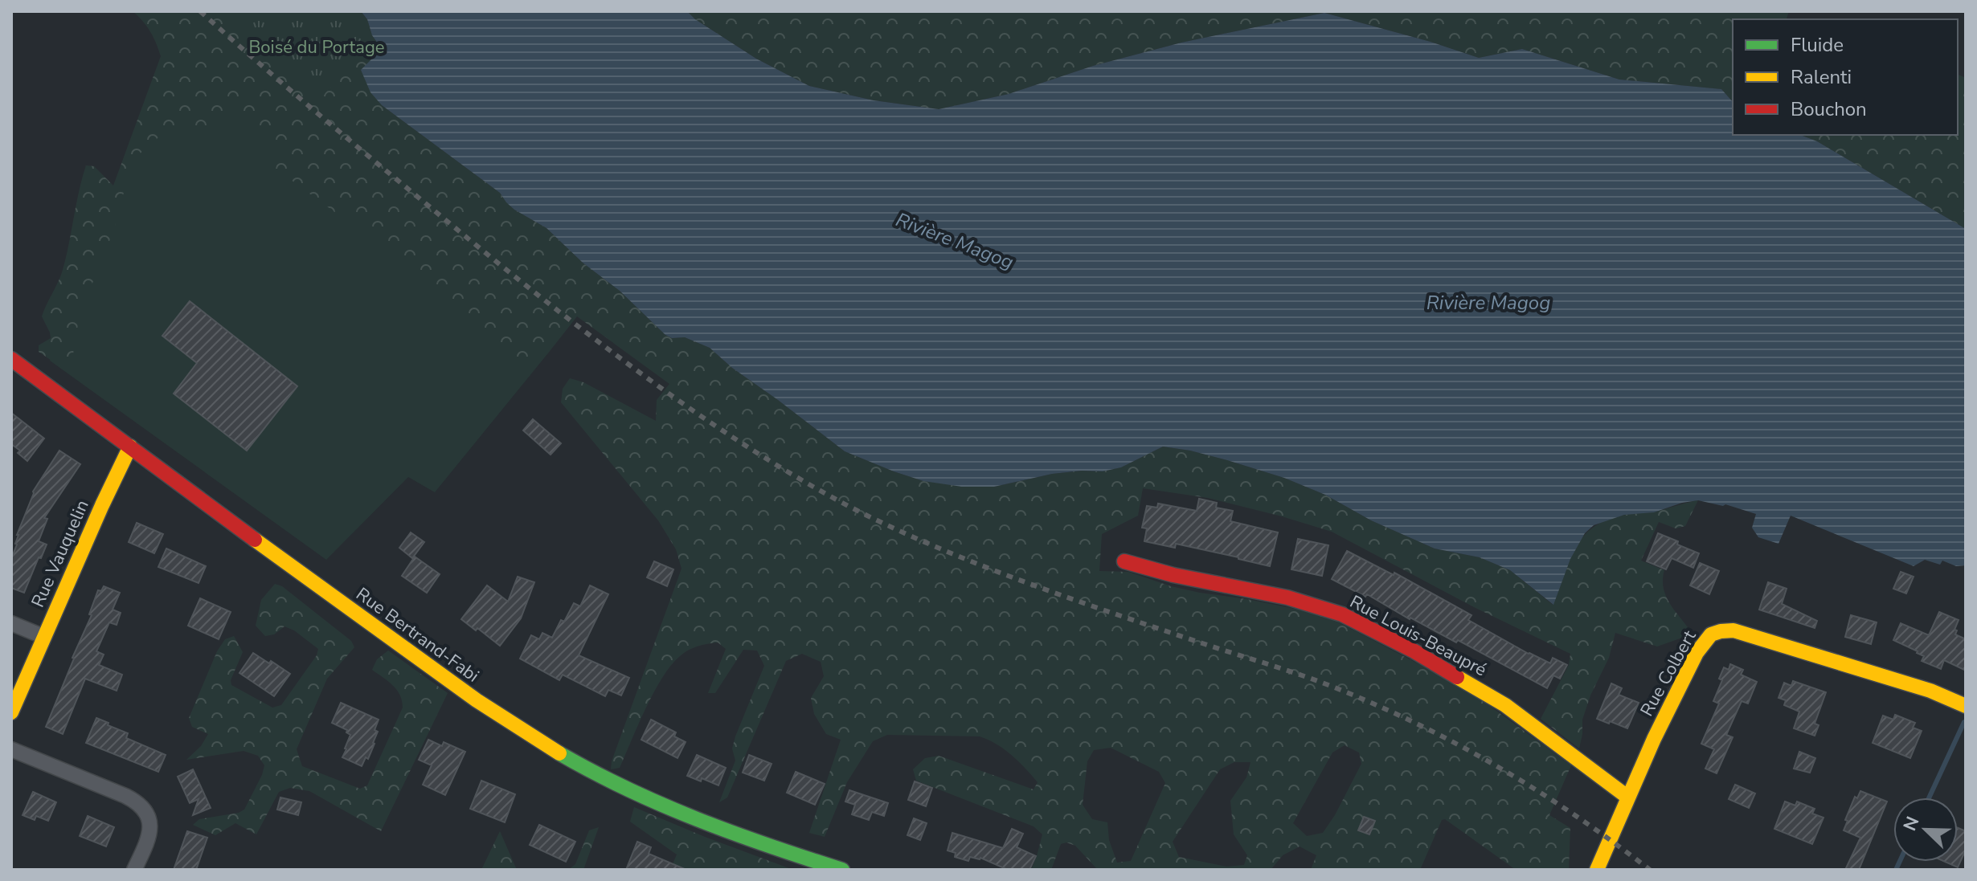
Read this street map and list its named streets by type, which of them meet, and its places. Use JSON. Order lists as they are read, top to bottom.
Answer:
{
  "streets": {
    "street": [
      "Rue Vauquelin",
      "Rue Bertrand-Fabi",
      "Rue Louis-Beaupré",
      "Rue Colbert"
    ]
  },
  "crossings": [
    ["Rue Vauquelin", "Rue Bertrand-Fabi"],
    ["Rue Louis-Beaupré", "Rue Colbert"]
  ],
  "water": ["Rivière Magog"],
  "parks": ["Boisé du Portage"],
  "legend": ["Fluide", "Ralenti", "Bouchon"],
  "north": "top left"
}
